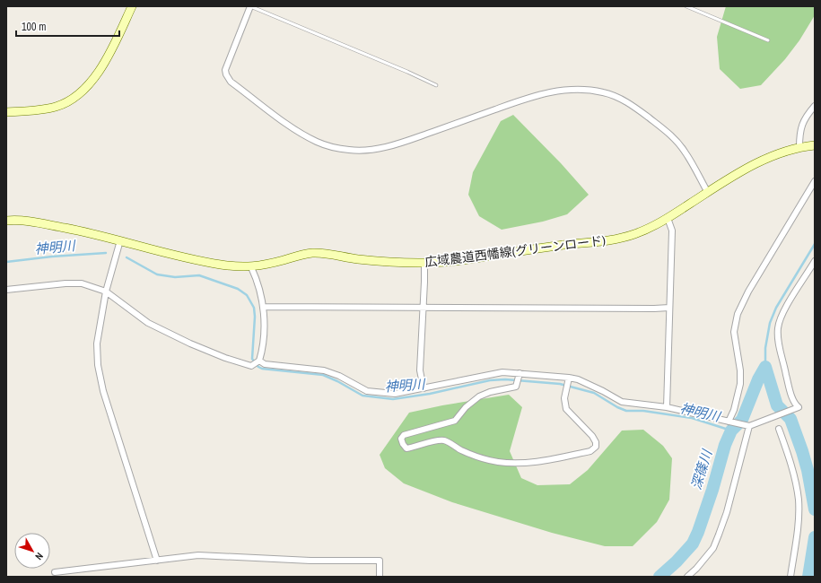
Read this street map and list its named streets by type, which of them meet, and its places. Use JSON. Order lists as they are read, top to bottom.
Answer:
{
  "streets": {
    "street": ["広域農道西幡線(グリーンロード)"]
  },
  "water": ["神明川", "深篠川"],
  "scale_bar": "100 m",
  "north": "bottom right"
}
